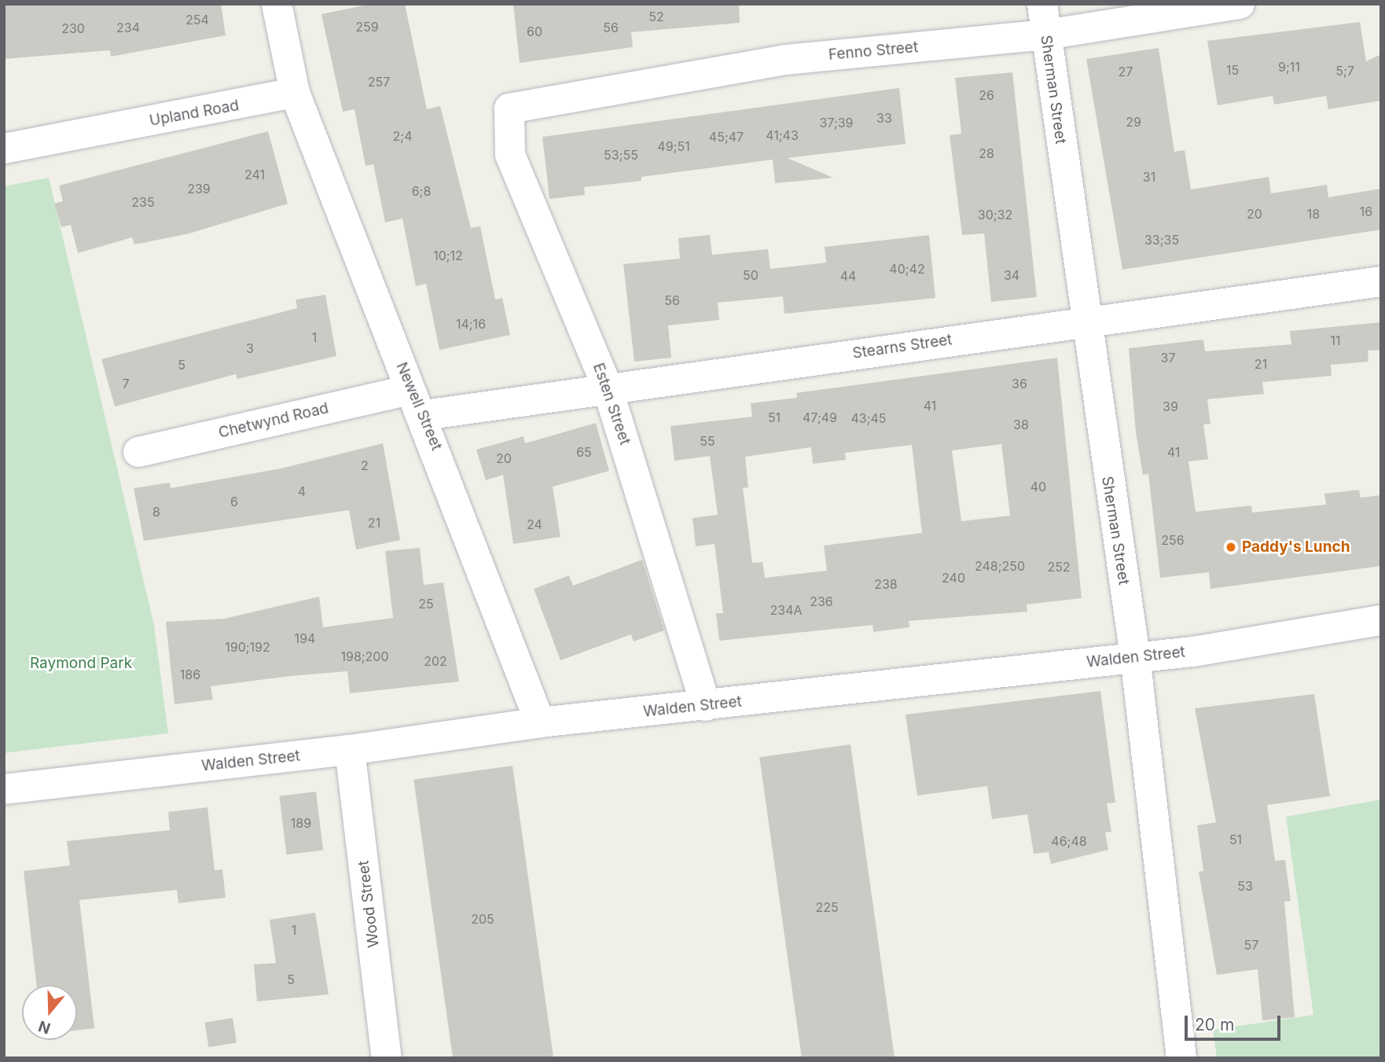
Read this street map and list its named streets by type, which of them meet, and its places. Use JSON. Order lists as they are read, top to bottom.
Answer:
{
  "streets": {
    "street": [
      "Fenno Street",
      "Sherman Street",
      "Upland Road",
      "Stearns Street",
      "Esten Street",
      "Newell Street",
      "Chetwynd Road",
      "Walden Street",
      "Wood Street"
    ]
  },
  "crossings": [
    ["Fenno Street", "Sherman Street"],
    ["Fenno Street", "Esten Street"],
    ["Sherman Street", "Stearns Street"],
    ["Sherman Street", "Walden Street"],
    ["Upland Road", "Newell Street"],
    ["Stearns Street", "Esten Street"],
    ["Stearns Street", "Newell Street"],
    ["Stearns Street", "Chetwynd Road"],
    ["Esten Street", "Walden Street"],
    ["Newell Street", "Chetwynd Road"],
    ["Newell Street", "Walden Street"],
    ["Walden Street", "Wood Street"]
  ],
  "parks": ["Raymond Park"],
  "places": ["Paddy's Lunch"],
  "house_numbers": [
    "52",
    "254",
    "259",
    "234",
    "56",
    "230",
    "60",
    "9;11",
    "15",
    "5;7",
    "27",
    "257",
    "26",
    "33",
    "29",
    "37;39",
    "41;43",
    "2;4",
    "45;47",
    "49;51",
    "28",
    "53;55",
    "241",
    "31",
    "239",
    "6;8",
    "235",
    "16",
    "20",
    "18",
    "30;32",
    "33;35",
    "10;12",
    "40;42",
    "50",
    "34",
    "44",
    "56",
    "14;16",
    "1",
    "11",
    "3",
    "37",
    "21",
    "5",
    "7",
    "36",
    "41",
    "39",
    "51",
    "47;49",
    "43;45",
    "38",
    "55",
    "65",
    "41",
    "20",
    "2",
    "40",
    "4",
    "6",
    "8",
    "21",
    "24",
    "256",
    "248;250",
    "252",
    "240",
    "238",
    "236",
    "25",
    "234A",
    "194",
    "190;192",
    "198;200",
    "202",
    "186",
    "189",
    "51",
    "46;48",
    "53",
    "225",
    "205",
    "1",
    "57",
    "5"
  ],
  "scale_bar": "20 m",
  "north": "bottom"
}
